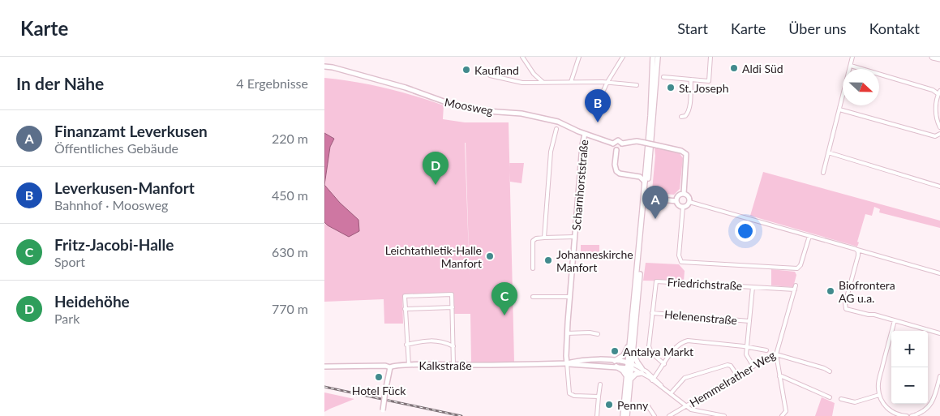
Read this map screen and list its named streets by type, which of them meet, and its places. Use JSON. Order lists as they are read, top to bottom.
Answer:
{
  "streets": {
    "street": [
      "Moosweg",
      "Scharnhorststraße",
      "Friedrichstraße",
      "Helenenstraße",
      "Kalkstraße",
      "Hemmelrather Weg"
    ]
  },
  "crossings": [
    ["Moosweg", "Scharnhorststraße"],
    ["Scharnhorststraße", "Kalkstraße"],
    ["Friedrichstraße", "Helenenstraße"],
    ["Friedrichstraße", "Hemmelrather Weg"]
  ],
  "places": [
    "Aldi Süd",
    "Kaufland",
    "St. Joseph",
    "Leichtathletik-Halle Manfort",
    "Johanneskirche Manfort",
    "Biofrontera AG u.a.",
    "Antalya Markt",
    "Hotel Fück",
    "Penny"
  ],
  "north": "right",
  "page": {
    "header": "Karte",
    "nav": [
      "Start",
      "Karte",
      "Über uns",
      "Kontakt"
    ],
    "heading": ["In der Nähe", "4 Ergebnisse"],
    "pins": [
      "B",
      "D",
      "A",
      "C"
    ],
    "list": [
      {
        "mark": "A",
        "name": "Finanzamt Leverkusen",
        "note": "Öffentliches Gebäude",
        "value": "220 m"
      },
      {
        "mark": "B",
        "name": "Leverkusen-Manfort",
        "note": "Bahnhof · Moosweg",
        "value": "450 m"
      },
      {
        "mark": "C",
        "name": "Fritz-Jacobi-Halle",
        "note": "Sport",
        "value": "630 m"
      },
      {
        "mark": "D",
        "name": "Heidehöhe",
        "note": "Park",
        "value": "770 m"
      }
    ],
    "map_buttons": ["+", "−"]
  }
}
